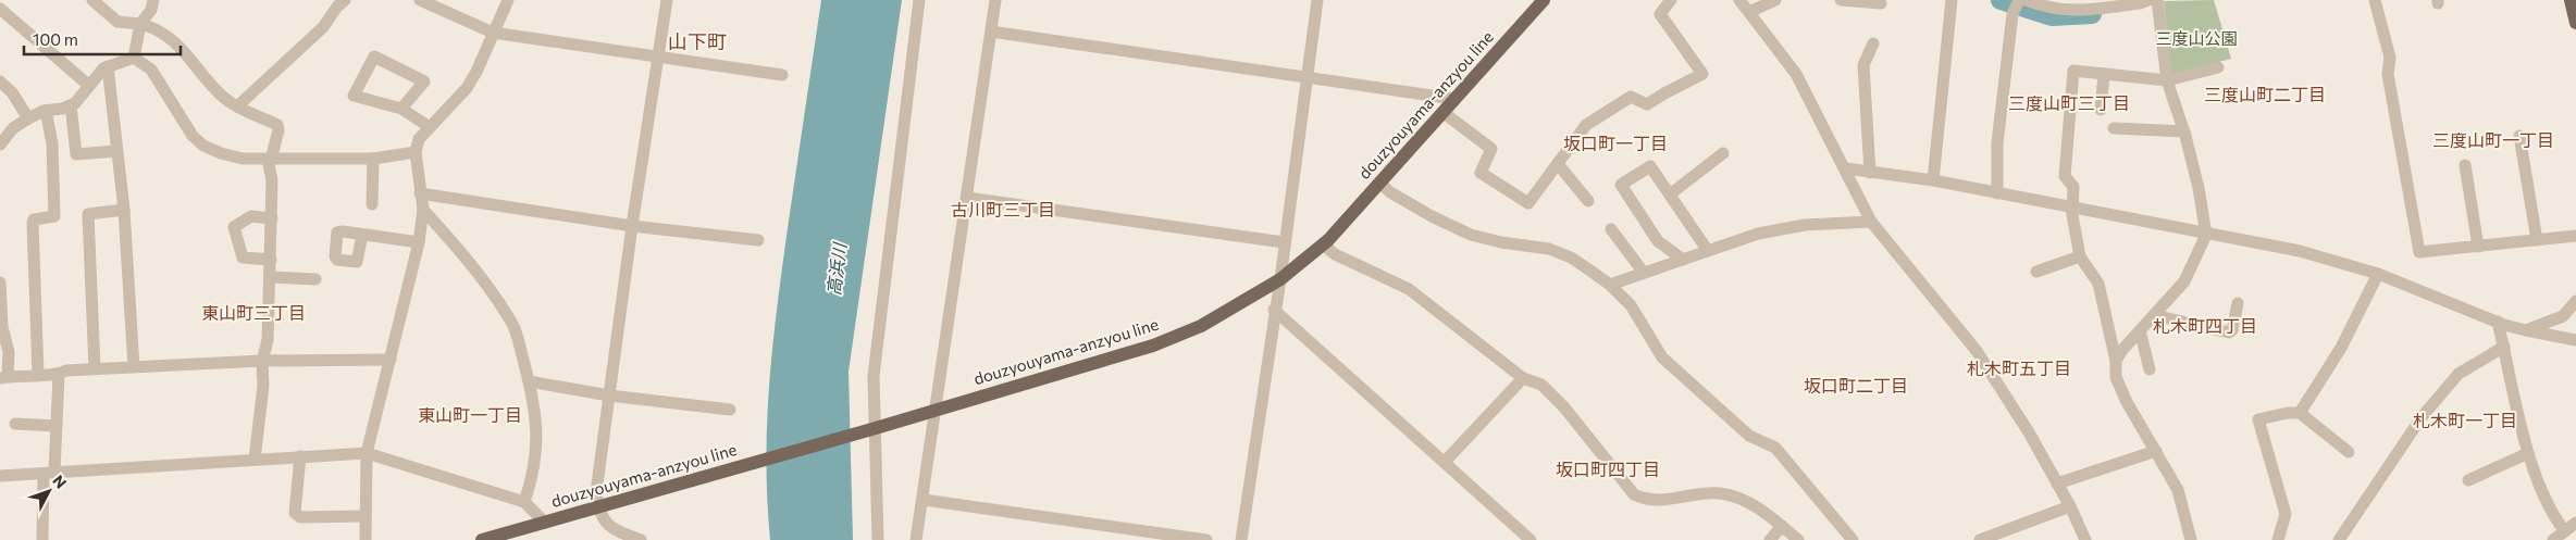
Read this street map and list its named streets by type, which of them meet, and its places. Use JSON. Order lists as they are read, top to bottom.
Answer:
{
  "streets": {
    "main road": ["douzyouyama-anzyou line"]
  },
  "districts": [
    "山下町",
    "三度山町二丁目",
    "三度山町三丁目",
    "三度山町一丁目",
    "坂口町一丁目",
    "古川町三丁目",
    "東山町三丁目",
    "札木町四丁目",
    "札木町五丁目",
    "坂口町二丁目",
    "東山町一丁目",
    "札木町一丁目",
    "坂口町四丁目"
  ],
  "water": ["高浜川"],
  "parks": ["三度山公園"],
  "scale_bar": "100 m",
  "north": "top right"
}
